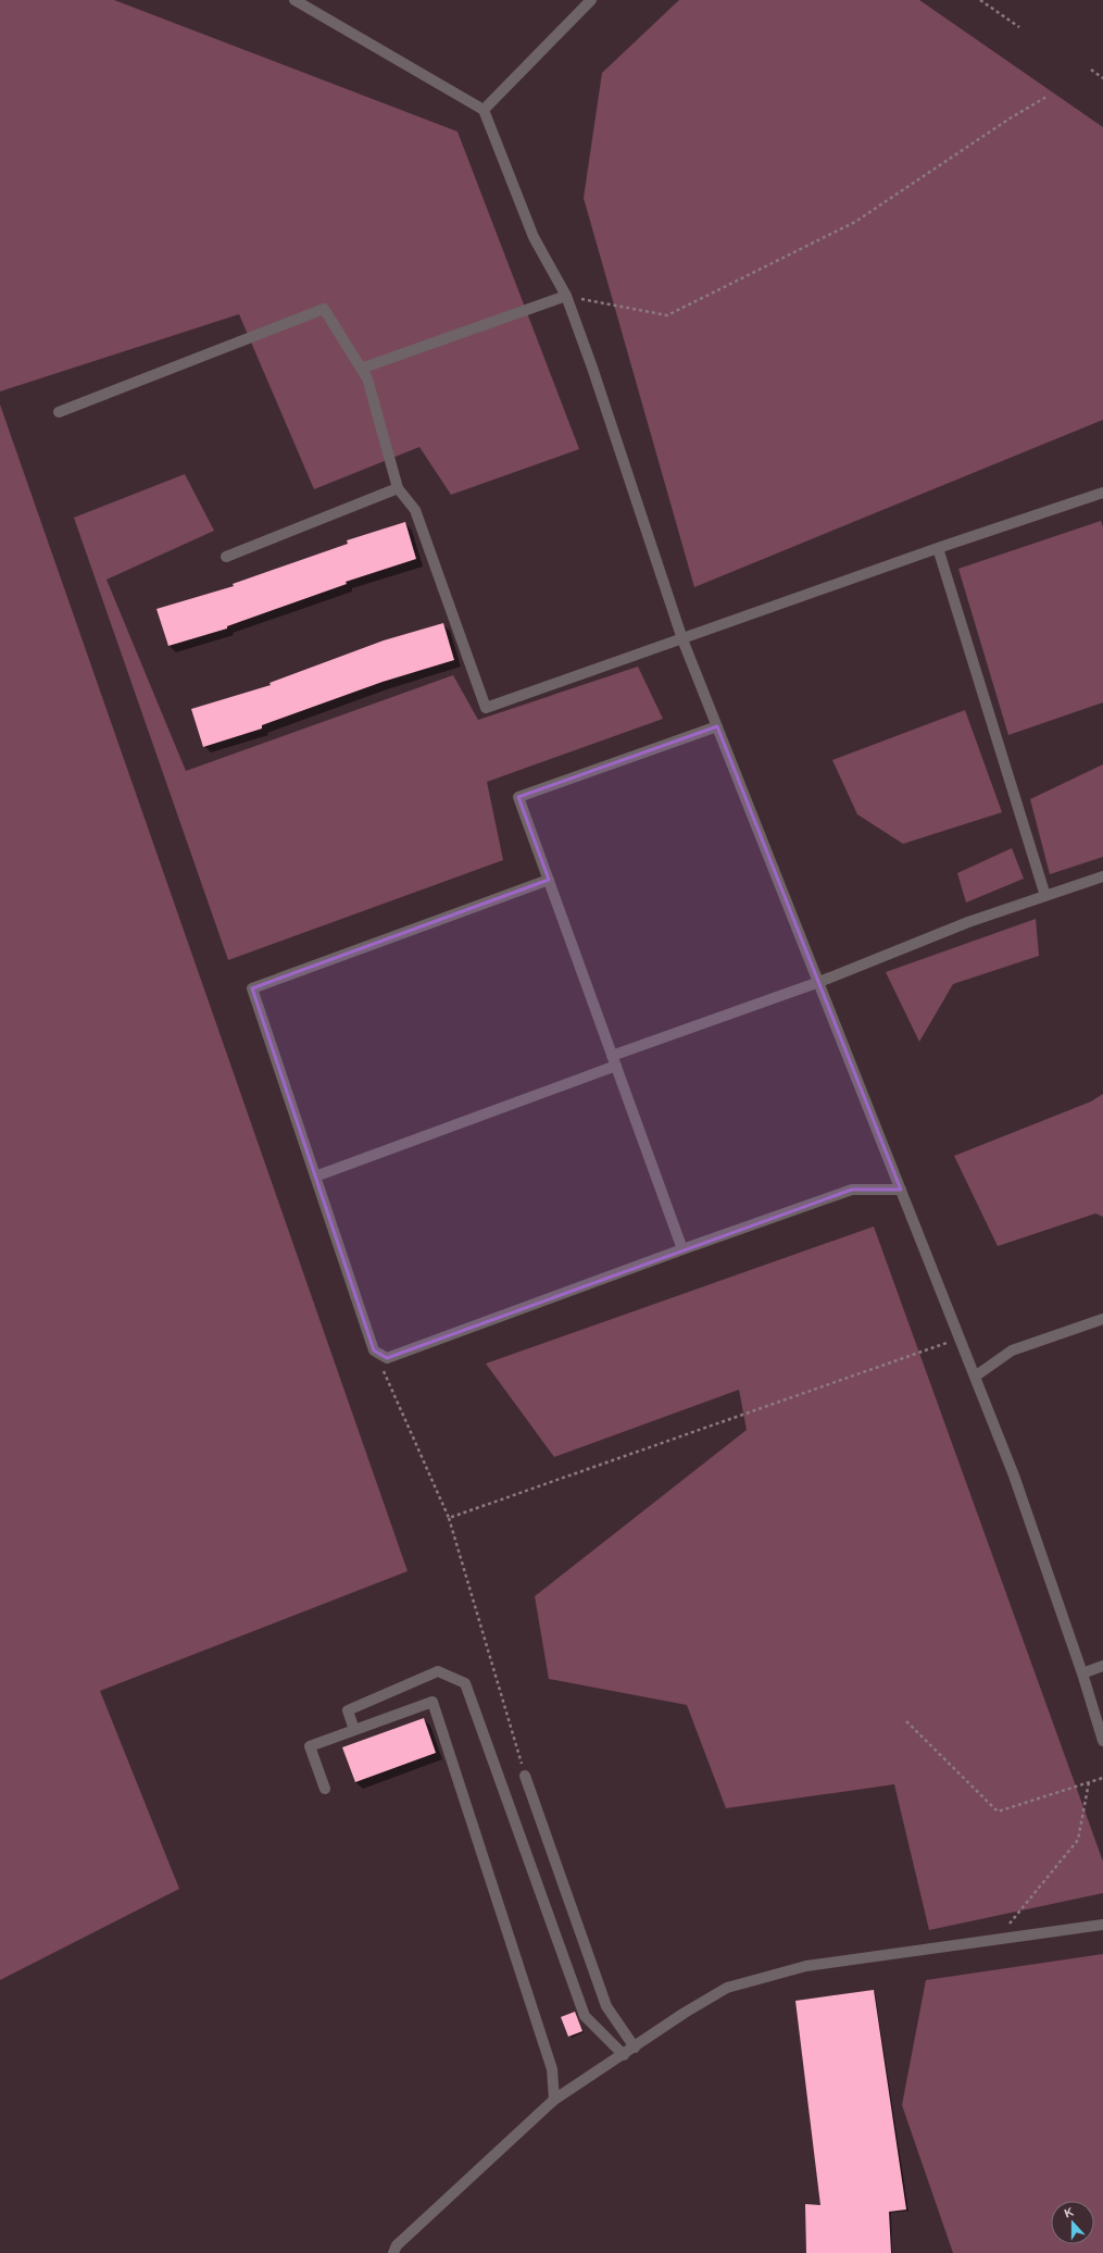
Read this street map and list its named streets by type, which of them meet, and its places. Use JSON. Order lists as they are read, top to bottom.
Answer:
{
  "north": "top"
}
